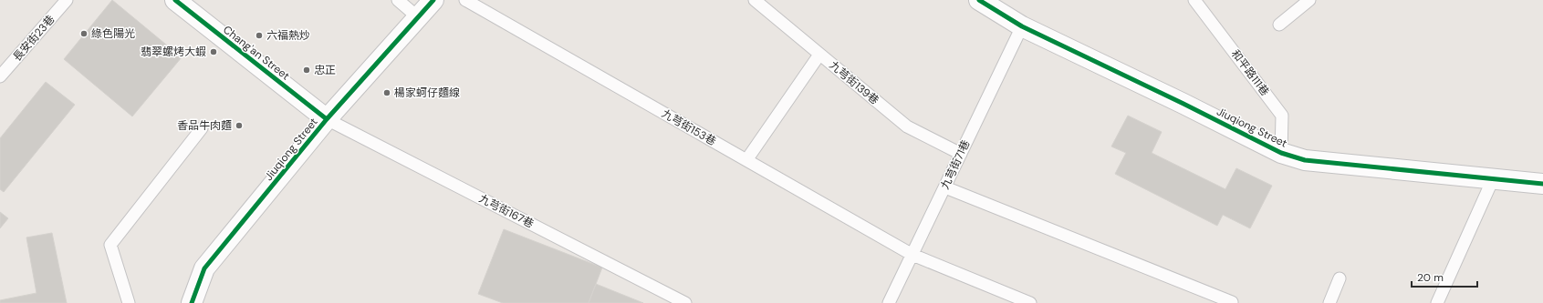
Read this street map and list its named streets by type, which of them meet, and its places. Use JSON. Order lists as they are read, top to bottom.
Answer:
{
  "streets": {
    "street": ["Chang'an Street", "Jiuqiong Street"],
    "lane": [
      "長安街23巷",
      "和平路111巷",
      "九芎街139巷",
      "九芎街153巷",
      "九芎街71巷",
      "九芎街167巷"
    ]
  },
  "crossings": [
    ["Chang'an Street", "Jiuqiong Street"],
    ["Chang'an Street", "九芎街167巷"],
    ["和平路111巷", "Jiuqiong Street"],
    ["九芎街139巷", "九芎街71巷"],
    ["九芎街153巷", "九芎街71巷"],
    ["Jiuqiong Street", "九芎街71巷"],
    ["Jiuqiong Street", "九芎街167巷"]
  ],
  "places": [
    "綠色陽光",
    "六福熱炒",
    "翡翠螺烤大蝦",
    "忠正",
    "楊家蚵仔麵線",
    "香品牛肉麵"
  ],
  "scale_bar": "20 m"
}
